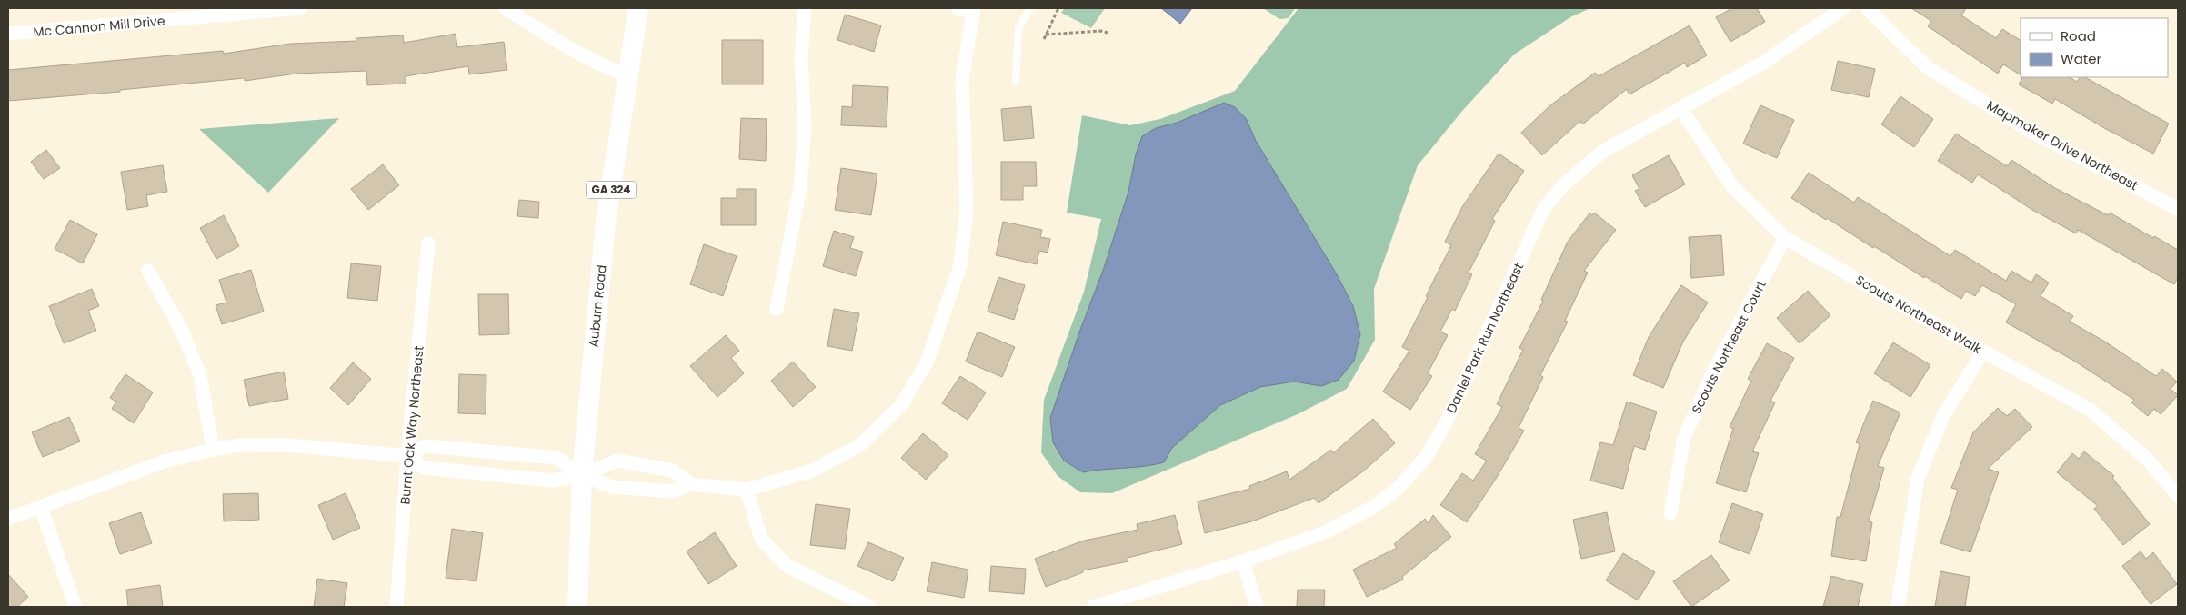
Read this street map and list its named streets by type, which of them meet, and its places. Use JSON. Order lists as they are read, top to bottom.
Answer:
{
  "streets": {
    "main road": ["GA 324", "Auburn Road"],
    "street": [
      "Mc Cannon Mill Drive",
      "Mapmaker Drive Northeast",
      "Scouts Northeast Walk",
      "Daniel Park Run Northeast",
      "Scouts Northeast Court",
      "Burnt Oak Way Northeast"
    ]
  },
  "crossings": [
    ["Scouts Northeast Walk", "Daniel Park Run Northeast"],
    ["Scouts Northeast Walk", "Scouts Northeast Court"]
  ],
  "legend": ["Road", "Water"]
}
